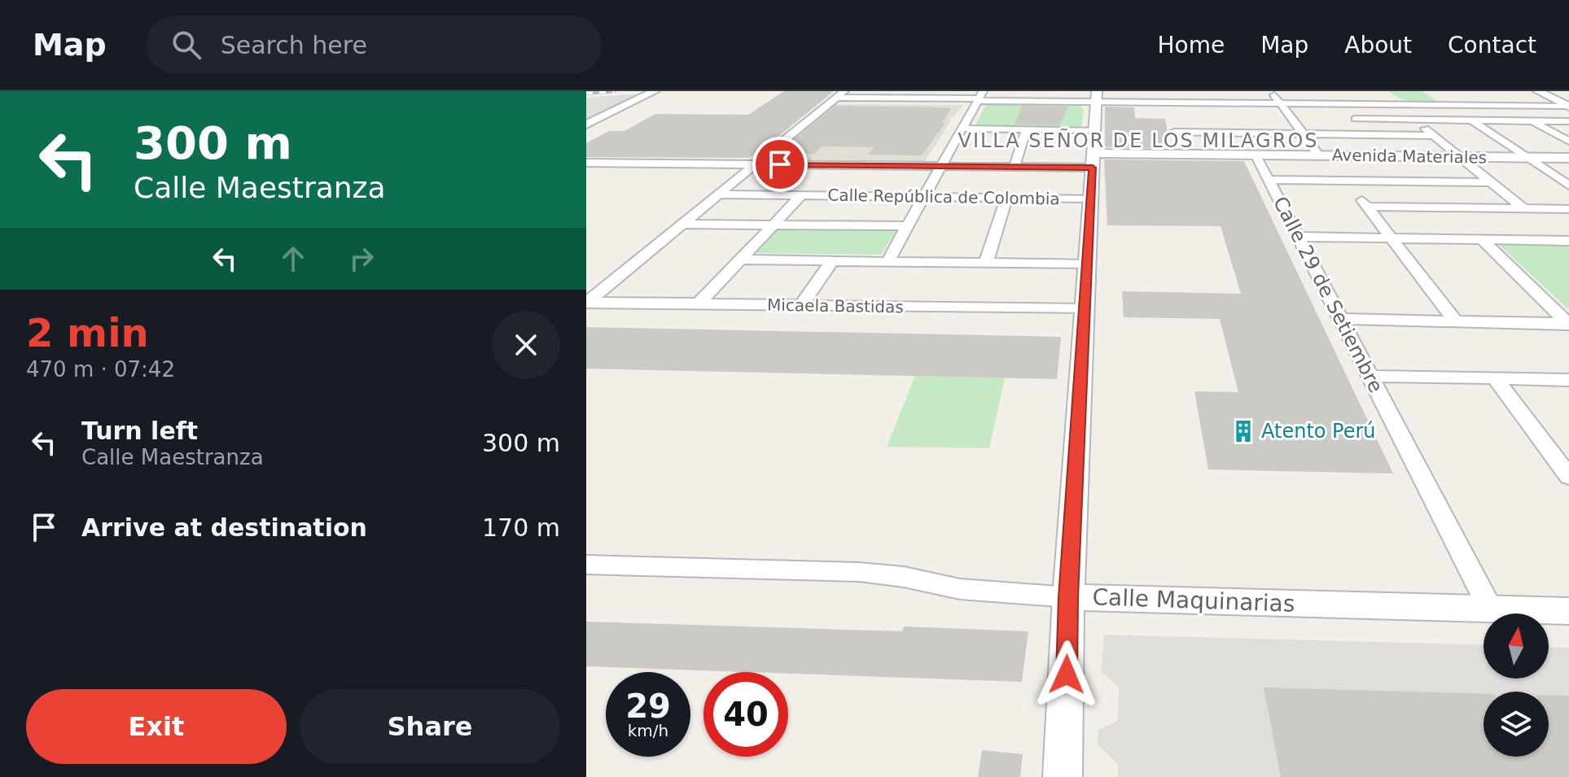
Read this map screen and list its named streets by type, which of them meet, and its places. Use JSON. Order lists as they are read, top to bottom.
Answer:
{
  "streets": {
    "street": [
      "Avenida Materiales",
      "Calle República de Colombia",
      "Calle 29 de Setiembre",
      "Micaela Bastidas",
      "Calle Maquinarias"
    ]
  },
  "crossings": [
    ["Avenida Materiales", "Calle 29 de Setiembre"],
    ["Calle 29 de Setiembre", "Calle Maquinarias"]
  ],
  "districts": ["VILLA SEÑOR DE LOS MILAGROS"],
  "places": {
    "building": ["Atento Perú"]
  },
  "north": "top",
  "page": {
    "header": "Map",
    "search": "Search here",
    "nav": [
      "Home",
      "Map",
      "About",
      "Contact"
    ],
    "turn": ["300 m", "Calle Maestranza"],
    "heading": ["2 min", "470 m · 07:42"],
    "list": [
      {
        "name": "Turn left",
        "note": "Calle Maestranza",
        "value": "300 m"
      },
      {
        "name": "Arrive at destination",
        "value": "170 m"
      }
    ],
    "speed": "29 km/h",
    "limit": "40",
    "buttons": ["Exit", "Share"]
  }
}
